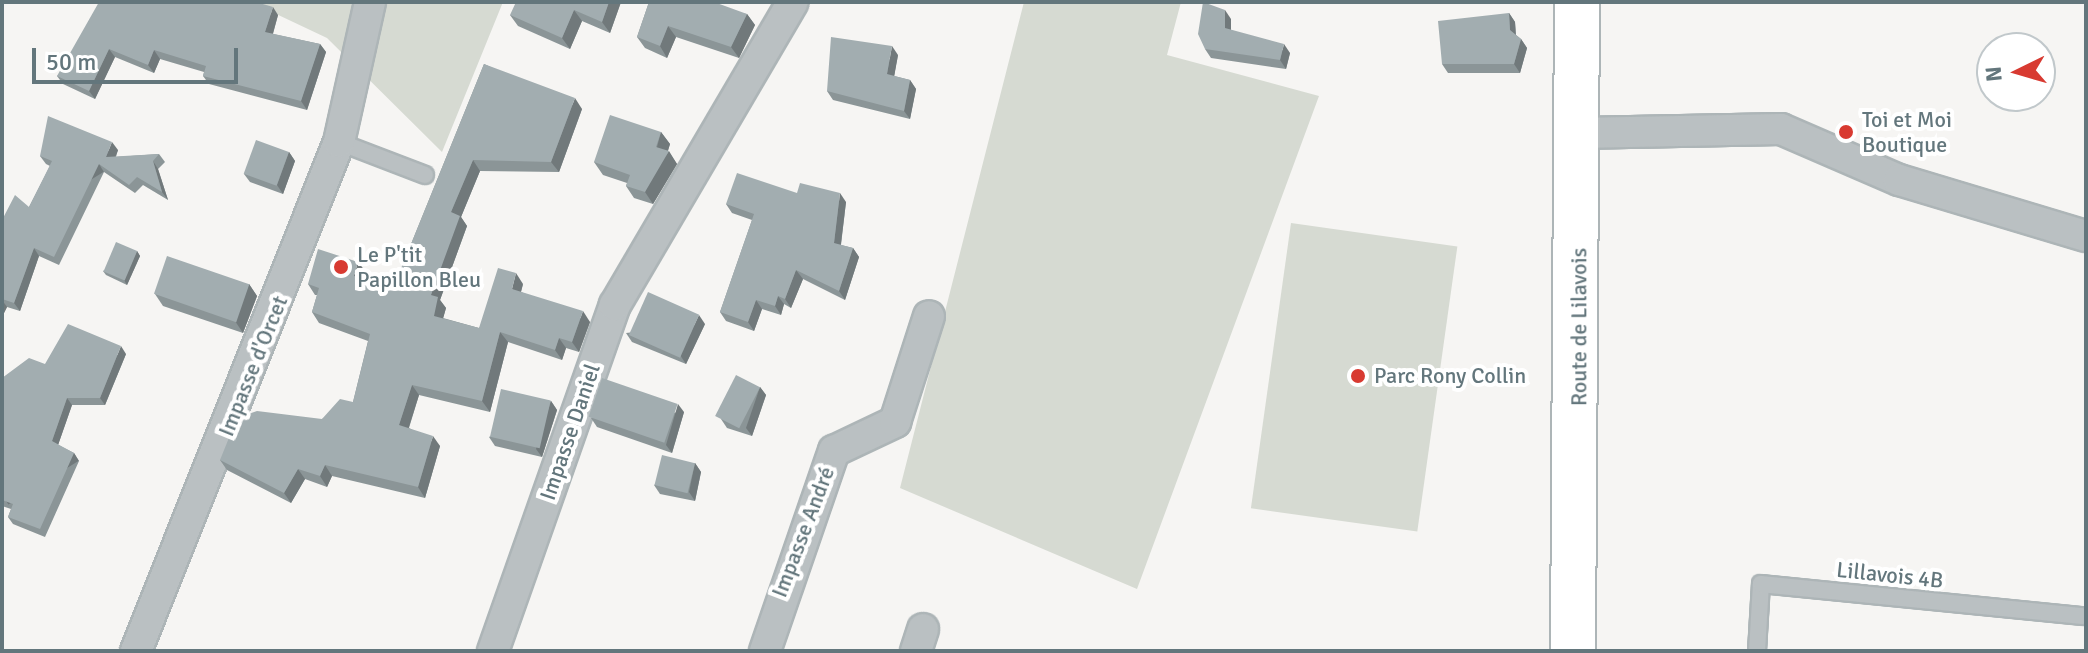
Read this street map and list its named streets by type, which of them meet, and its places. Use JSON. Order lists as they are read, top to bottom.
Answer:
{
  "streets": {
    "main road": ["Route de Lilavois"],
    "street": ["Impasse d'Orcet", "Impasse Daniel", "Impasse André"],
    "lane": ["Lillavois 4B"]
  },
  "places": ["Toi et Moi Boutique", "Le P'tit Papillon Bleu", "Parc Rony Collin"],
  "scale_bar": "50 m",
  "north": "left"
}
